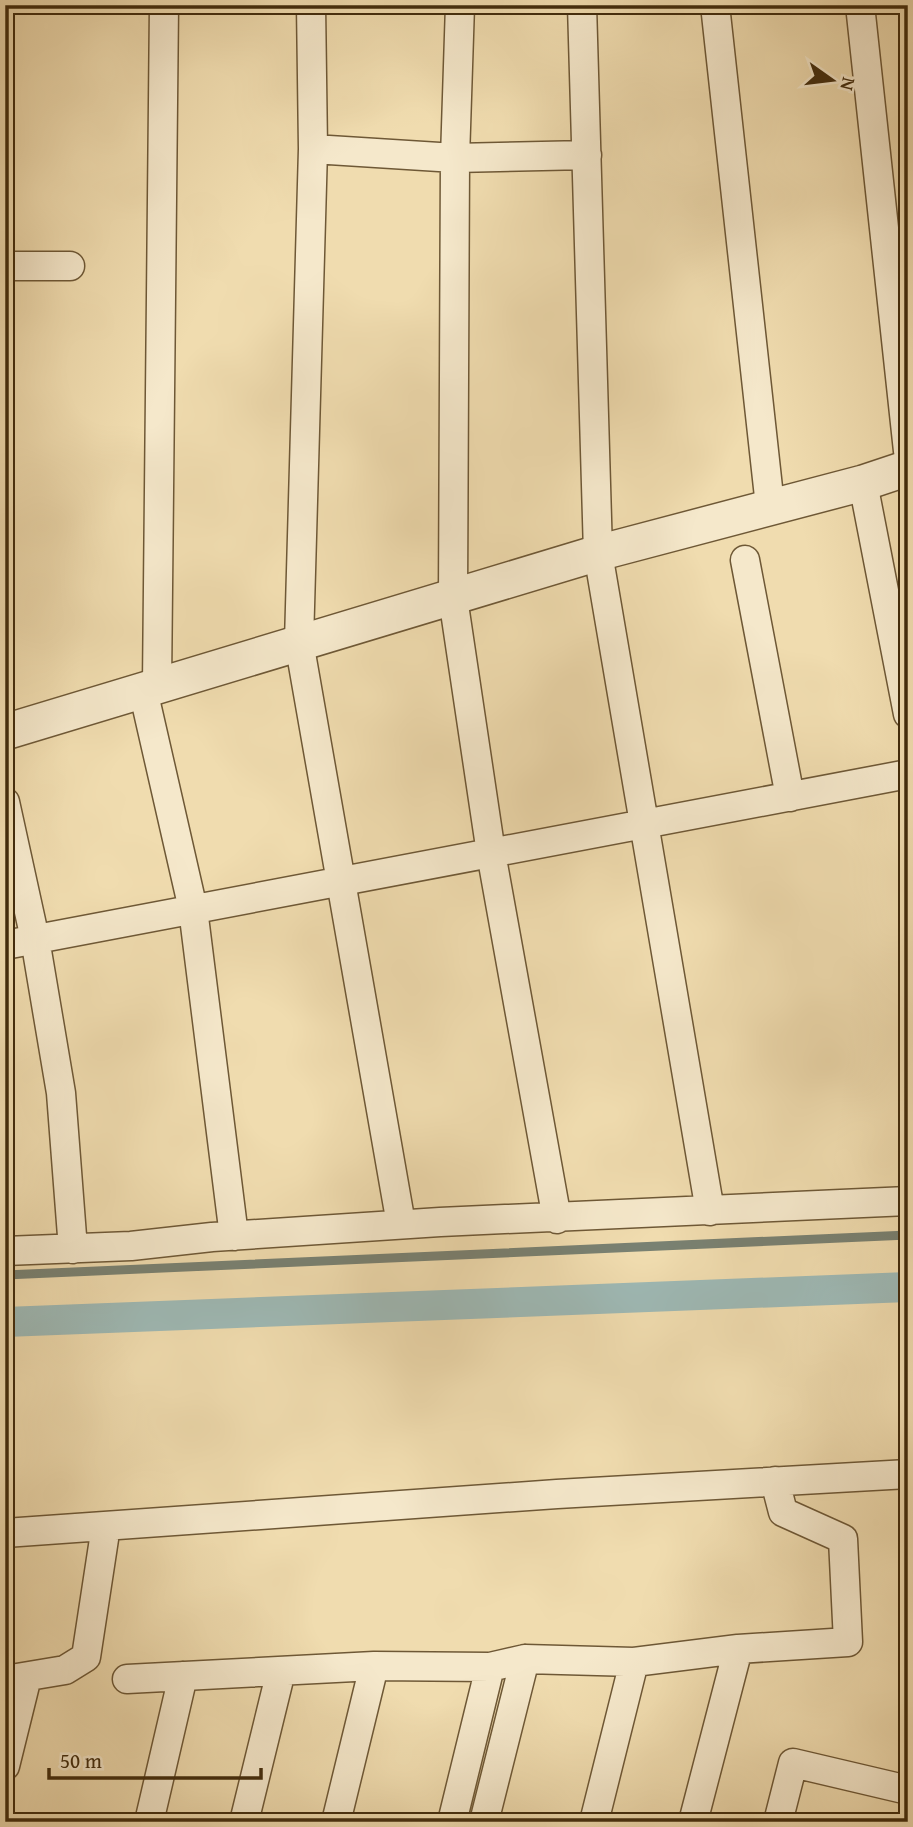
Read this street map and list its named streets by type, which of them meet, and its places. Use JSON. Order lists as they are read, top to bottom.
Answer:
{
  "scale_bar": "50 m",
  "north": "right"
}
